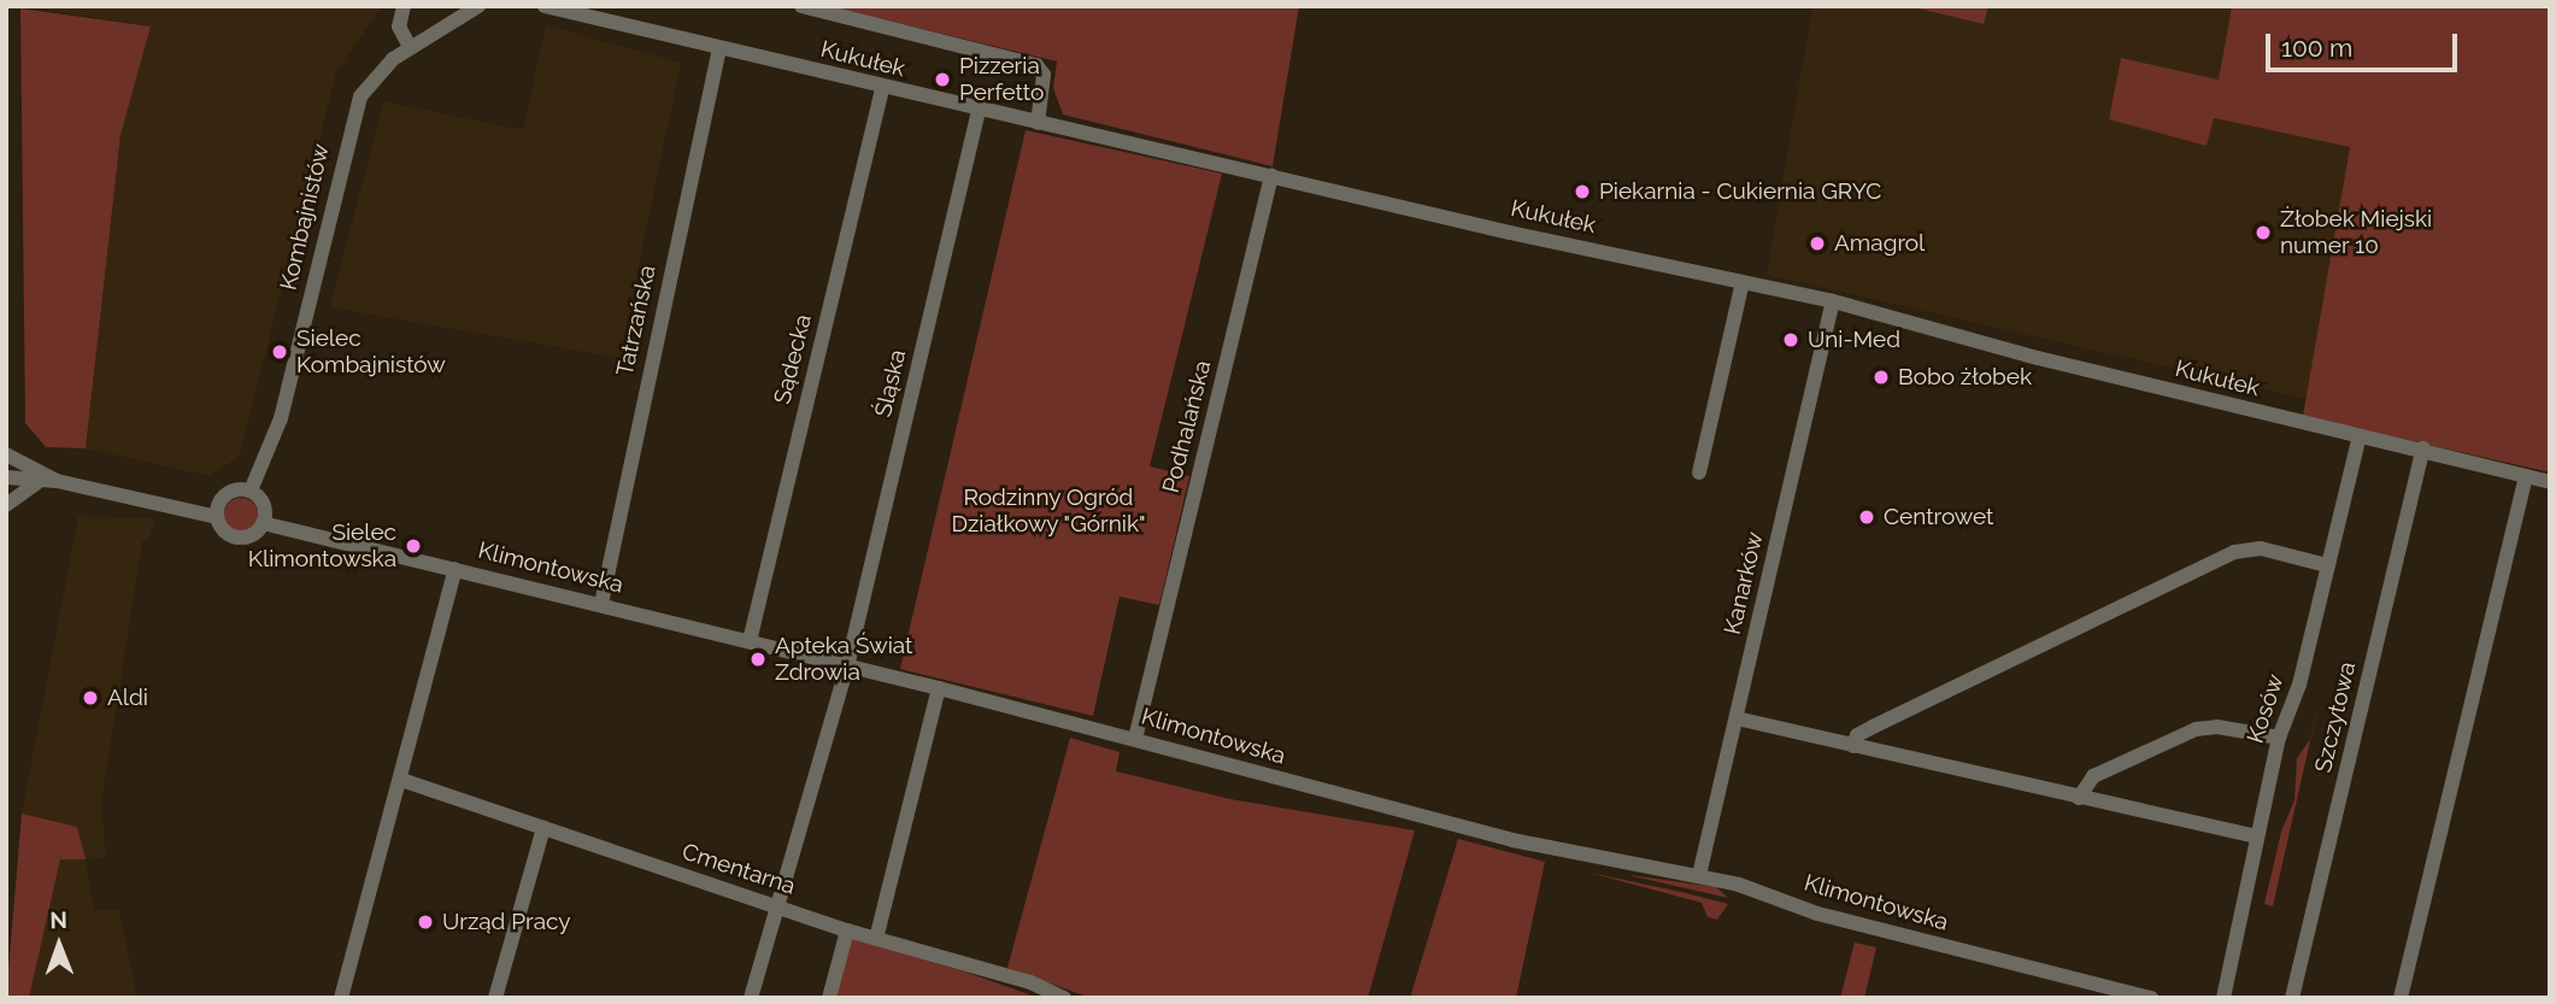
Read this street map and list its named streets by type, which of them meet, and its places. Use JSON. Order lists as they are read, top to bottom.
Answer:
{
  "streets": {
    "street": [
      "Kukułek",
      "Kombajnistów",
      "Tatrzańska",
      "Sądecka",
      "Śląska",
      "Podhalańska",
      "Klimontowska",
      "Kanarków",
      "Kosów",
      "Szczytowa",
      "Cmentarna"
    ]
  },
  "crossings": [
    ["Kukułek", "Tatrzańska"],
    ["Kukułek", "Sądecka"],
    ["Kukułek", "Śląska"],
    ["Kukułek", "Podhalańska"],
    ["Kukułek", "Kanarków"],
    ["Kukułek", "Kosów"],
    ["Kukułek", "Szczytowa"],
    ["Kombajnistów", "Klimontowska"],
    ["Tatrzańska", "Klimontowska"],
    ["Sądecka", "Klimontowska"],
    ["Śląska", "Klimontowska"],
    ["Śląska", "Cmentarna"],
    ["Podhalańska", "Klimontowska"],
    ["Klimontowska", "Kanarków"]
  ],
  "parks": ["Rodzinny Ogród Działkowy \"Górnik\""],
  "places": [
    "Pizzeria Perfetto",
    "Piekarnia - Cukiernia GRYC",
    "Żłobek Miejski numer 10",
    "Amagrol",
    "Uni-Med",
    "Sielec Kombajnistów",
    "Bobo żłobek",
    "Centrowet",
    "Sielec Klimontowska",
    "Apteka Świat Zdrowia",
    "Aldi",
    "Urząd Pracy"
  ],
  "scale_bar": "100 m",
  "north": "top"
}
